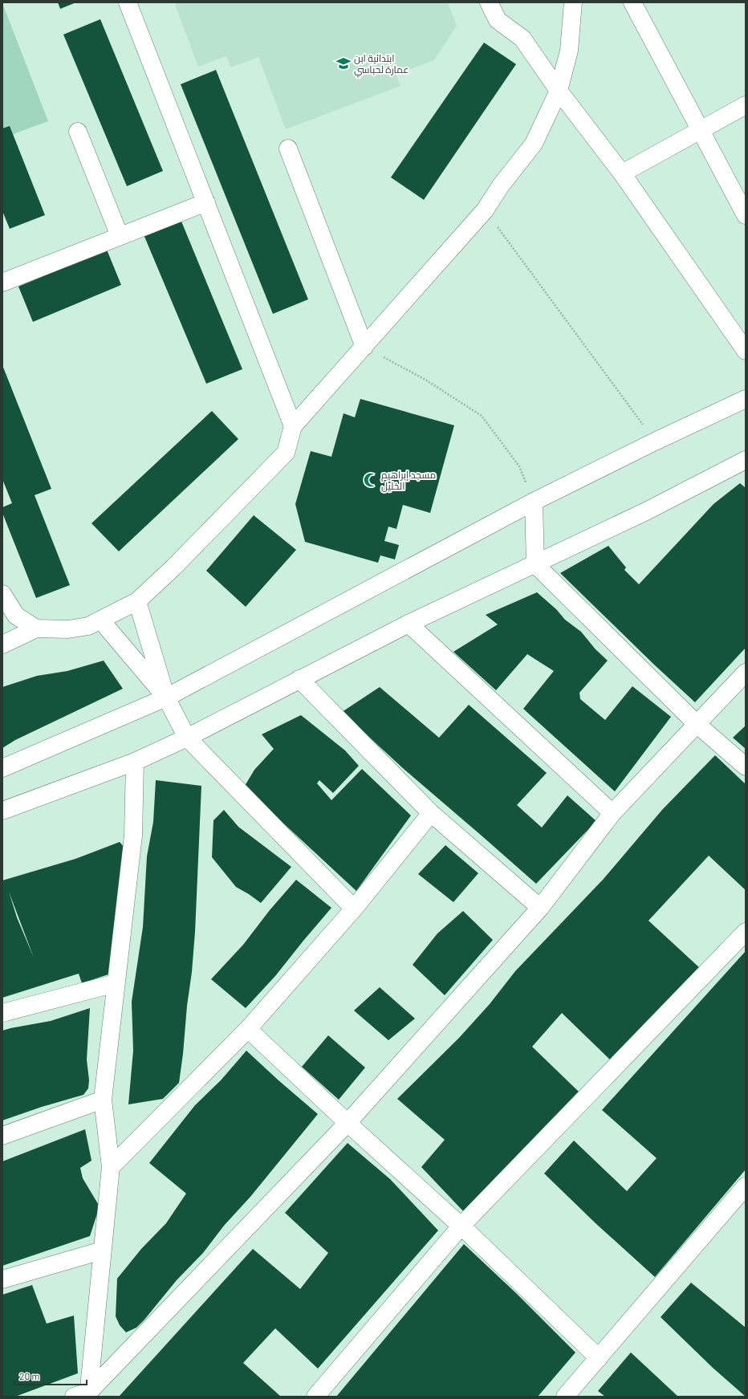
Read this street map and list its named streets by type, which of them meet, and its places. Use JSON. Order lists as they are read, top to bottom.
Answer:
{
  "places": {
    "school or university": ["ابتدائية ابن عمارة لحباسي"],
    "mosque": ["مسجد إبراهيم الخليل"]
  },
  "scale_bar": "20 m"
}
